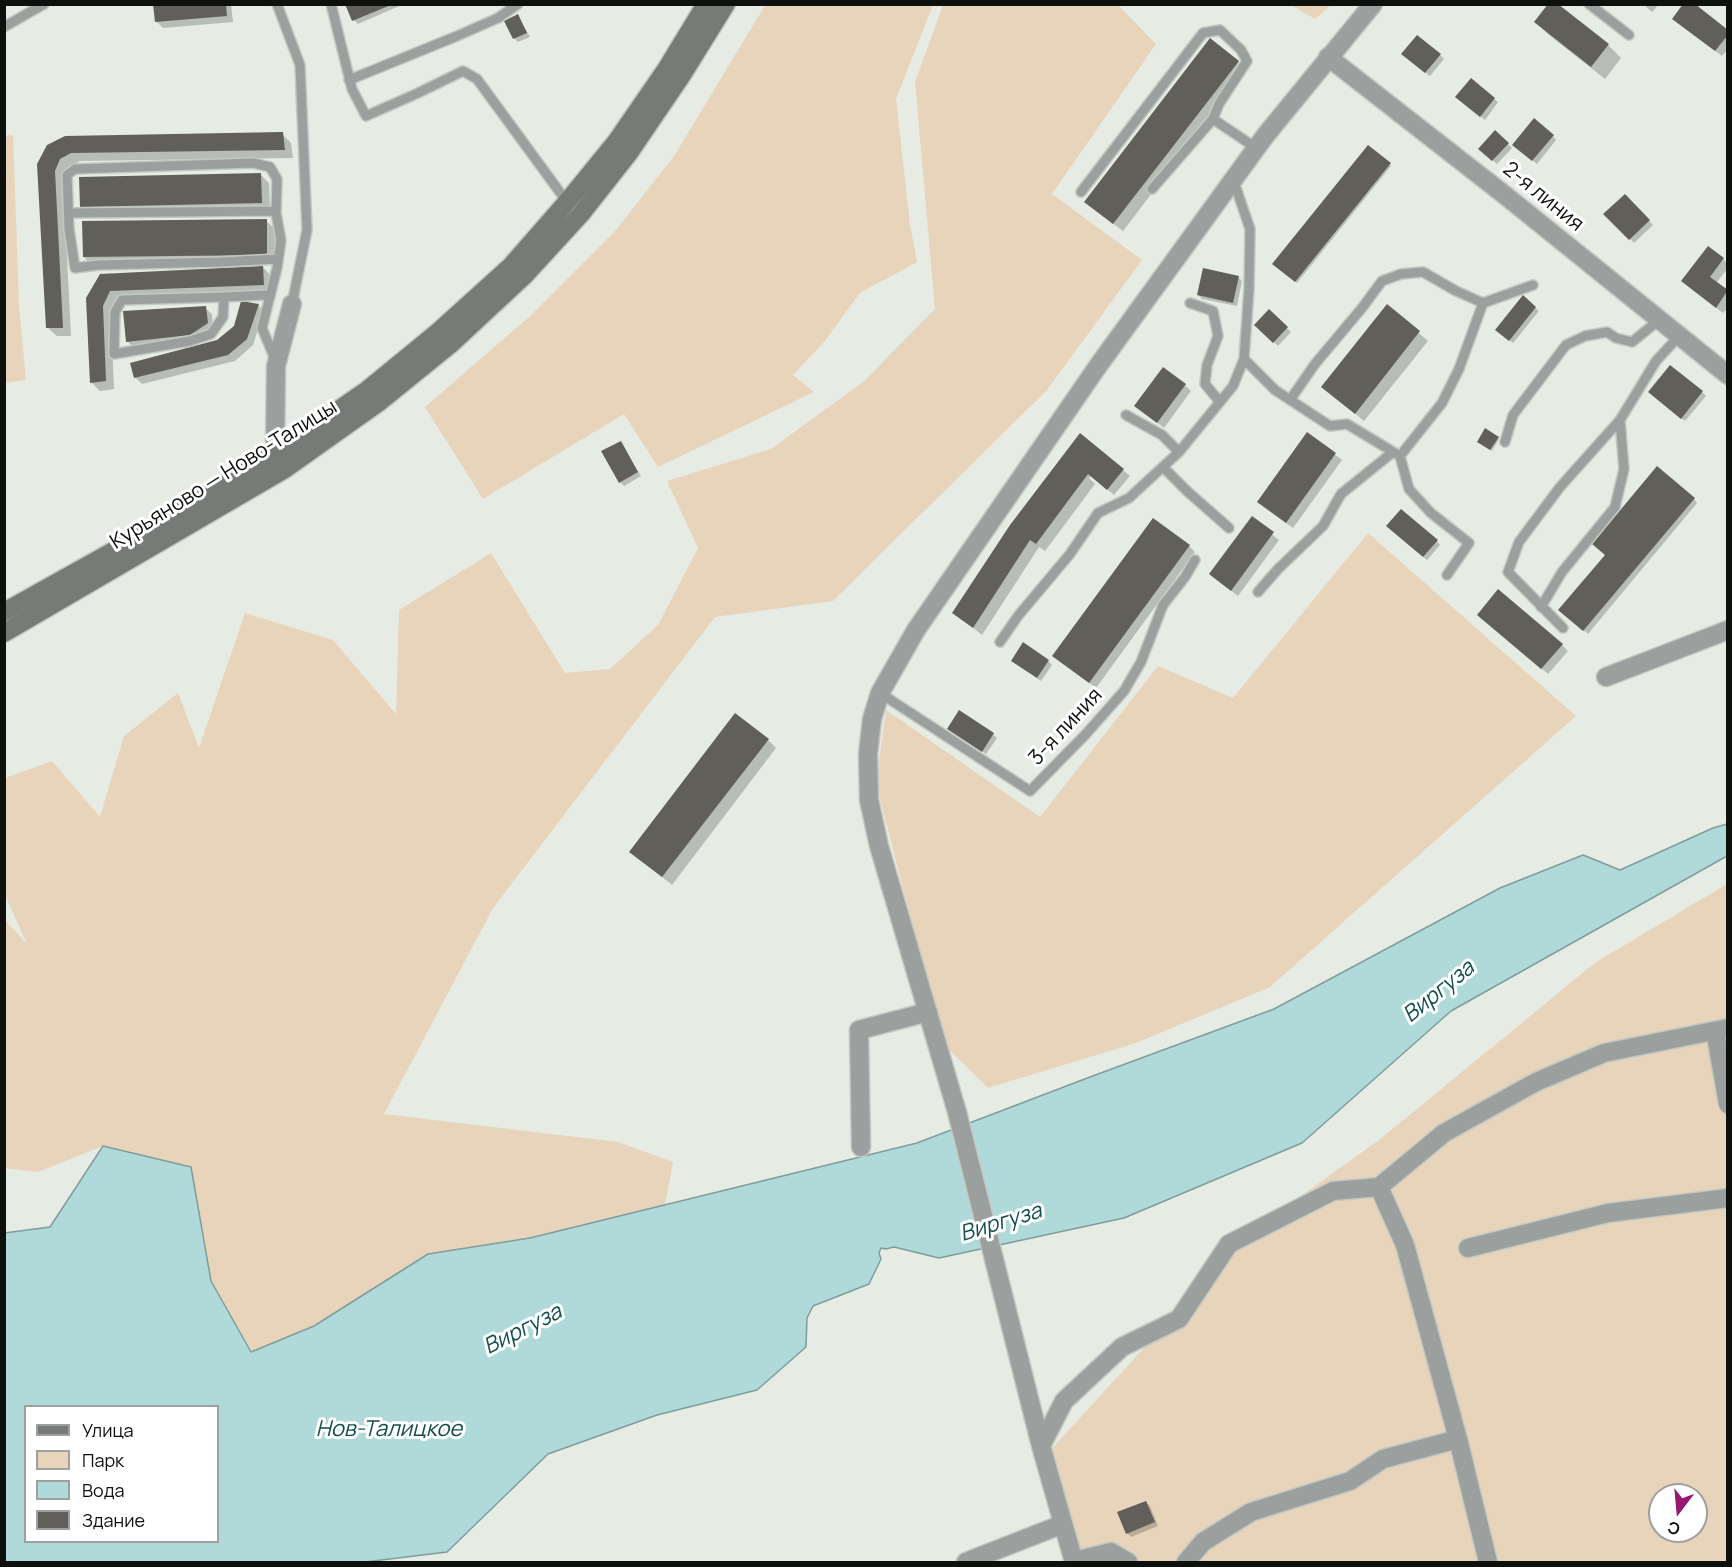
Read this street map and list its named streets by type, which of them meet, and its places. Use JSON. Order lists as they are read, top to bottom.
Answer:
{
  "streets": {
    "main road": ["Курьяново — Ново-Талицы"],
    "street": ["2-я линия"],
    "lane": ["3-я линия"]
  },
  "water": ["Виргуза", "Нов-Талицкое"],
  "legend": [
    "Улица",
    "Парк",
    "Вода",
    "Здание"
  ],
  "north": "bottom"
}
